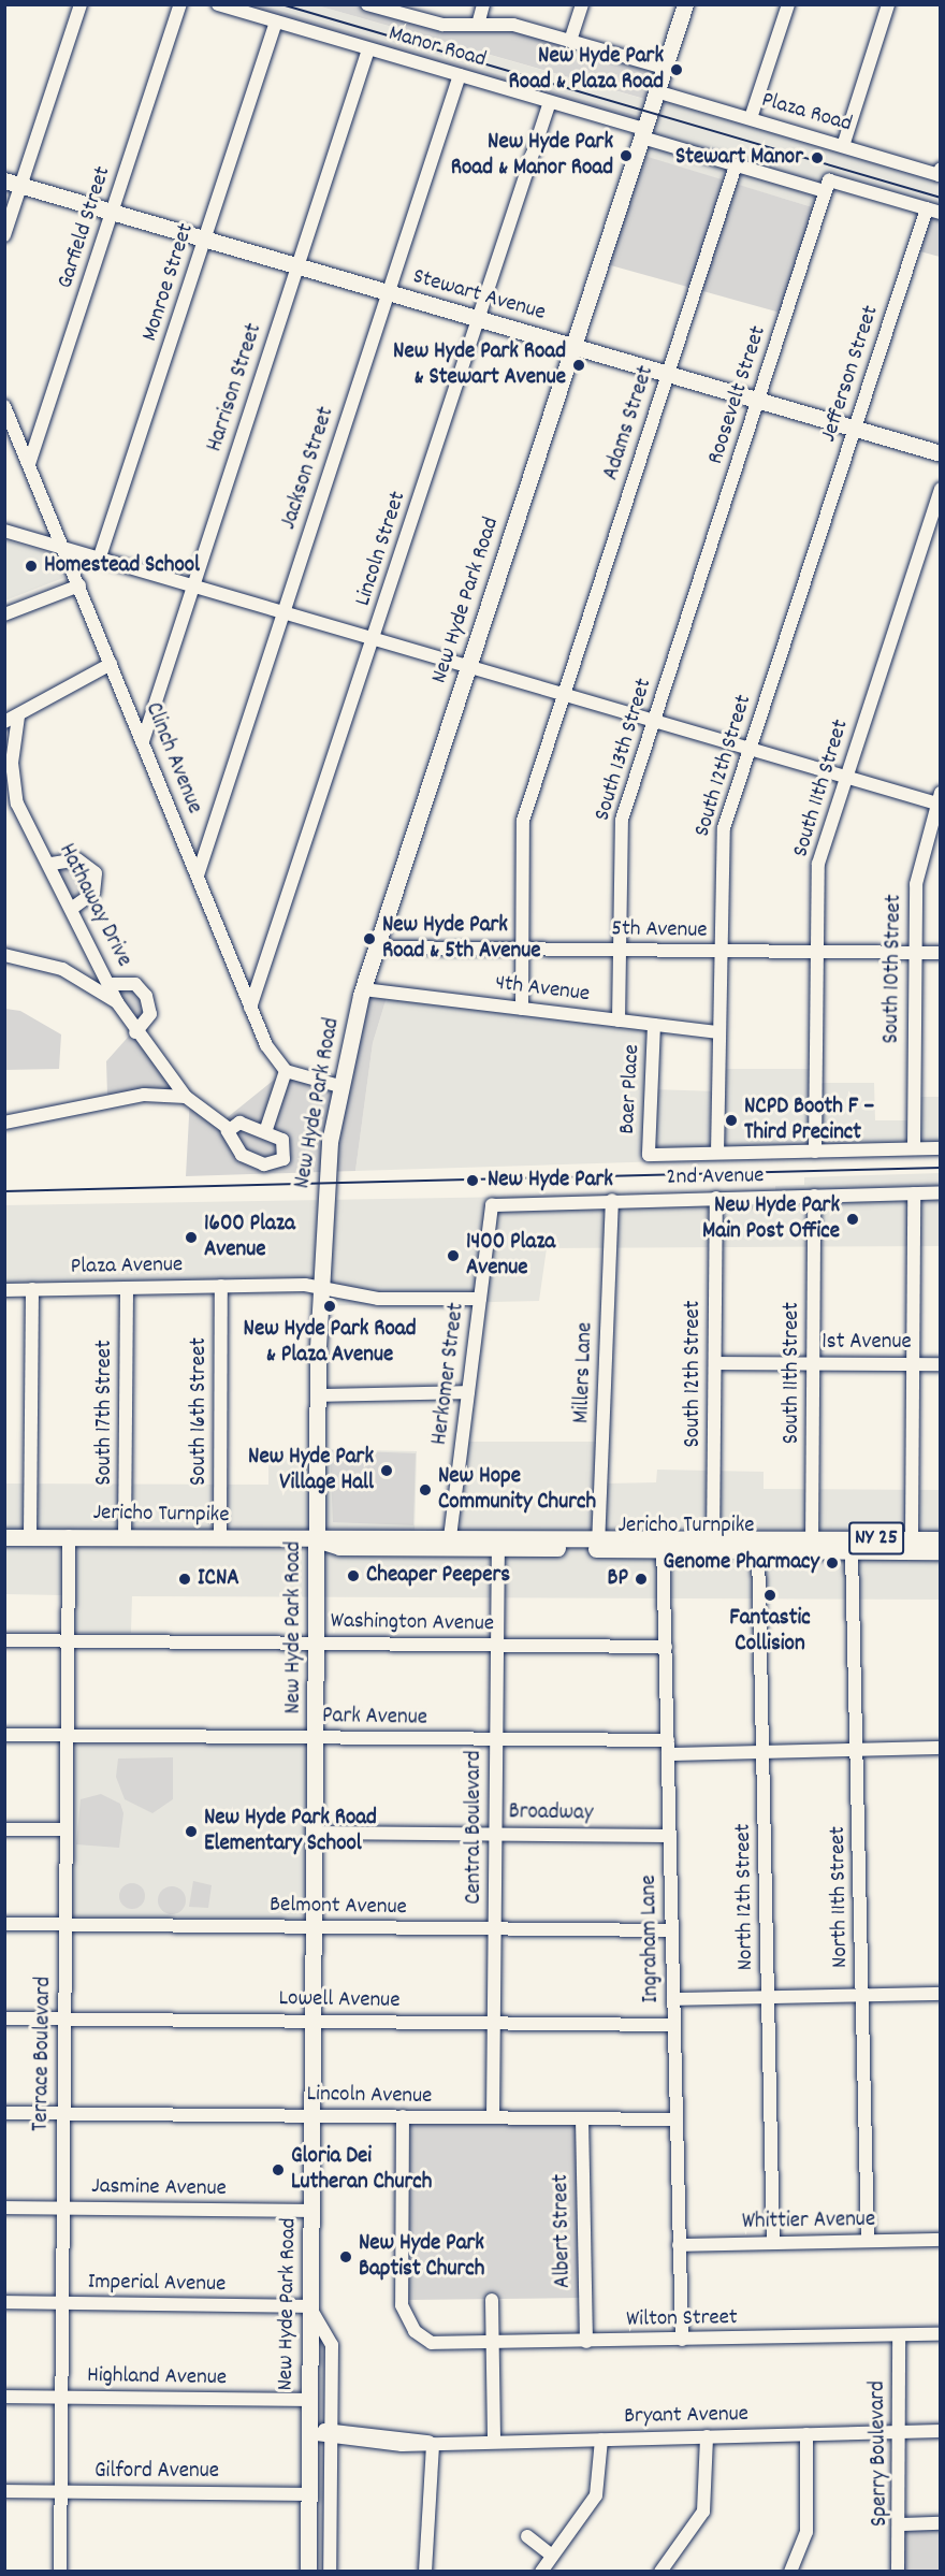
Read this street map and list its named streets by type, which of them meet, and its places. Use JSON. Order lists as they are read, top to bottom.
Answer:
{
  "streets": {
    "main road": [
      "Stewart Avenue",
      "New Hyde Park Road",
      "Jericho Turnpike",
      "NY 25"
    ],
    "street": [
      "Manor Road",
      "Plaza Road",
      "Garfield Street",
      "Monroe Street",
      "Jefferson Street",
      "Harrison Street",
      "Roosevelt Street",
      "Adams Street",
      "Jackson Street",
      "Lincoln Street",
      "South 13th Street",
      "Clinch Avenue",
      "South 12th Street",
      "South 11th Street",
      "Hathaway Drive",
      "5th Avenue",
      "South 10th Street",
      "4th Avenue",
      "Baer Place",
      "2nd Avenue",
      "Plaza Avenue",
      "1st Avenue",
      "Millers Lane",
      "Herkomer Street",
      "South 16th Street",
      "South 17th Street",
      "Washington Avenue",
      "Park Avenue",
      "Broadway",
      "Central Boulevard",
      "North 12th Street",
      "North 11th Street",
      "Belmont Avenue",
      "Ingraham Lane",
      "Lowell Avenue",
      "Terrace Boulevard",
      "Lincoln Avenue",
      "Jasmine Avenue",
      "Whittier Avenue",
      "Albert Street",
      "Imperial Avenue",
      "Wilton Street",
      "Highland Avenue",
      "Bryant Avenue",
      "Sperry Boulevard",
      "Gilford Avenue"
    ]
  },
  "crossings": [
    ["Manor Road", "Monroe Street"],
    ["Manor Road", "Jefferson Street"],
    ["Manor Road", "Harrison Street"],
    ["Manor Road", "Roosevelt Street"],
    ["Manor Road", "Adams Street"],
    ["Manor Road", "Jackson Street"],
    ["Manor Road", "Lincoln Street"],
    ["Manor Road", "New Hyde Park Road"],
    ["Plaza Road", "New Hyde Park Road"],
    ["Garfield Street", "Stewart Avenue"],
    ["Garfield Street", "Clinch Avenue"],
    ["Monroe Street", "Stewart Avenue"],
    ["Stewart Avenue", "Jefferson Street"],
    ["Stewart Avenue", "Harrison Street"],
    ["Stewart Avenue", "Roosevelt Street"],
    ["Stewart Avenue", "Adams Street"],
    ["Stewart Avenue", "Jackson Street"],
    ["Stewart Avenue", "Lincoln Street"],
    ["Stewart Avenue", "New Hyde Park Road"],
    ["Jefferson Street", "South 12th Street"],
    ["Harrison Street", "Clinch Avenue"],
    ["Roosevelt Street", "South 13th Street"],
    ["Adams Street", "5th Avenue"],
    ["Adams Street", "4th Avenue"],
    ["Jackson Street", "Clinch Avenue"],
    ["Lincoln Street", "Clinch Avenue"],
    ["New Hyde Park Road", "5th Avenue"],
    ["New Hyde Park Road", "4th Avenue"],
    ["New Hyde Park Road", "Plaza Avenue"],
    ["New Hyde Park Road", "Jericho Turnpike"],
    ["New Hyde Park Road", "Washington Avenue"],
    ["New Hyde Park Road", "Park Avenue"],
    ["New Hyde Park Road", "Broadway"],
    ["New Hyde Park Road", "Belmont Avenue"],
    ["New Hyde Park Road", "Lowell Avenue"],
    ["New Hyde Park Road", "Lincoln Avenue"],
    ["New Hyde Park Road", "Jasmine Avenue"],
    ["New Hyde Park Road", "Imperial Avenue"],
    ["New Hyde Park Road", "Highland Avenue"],
    ["New Hyde Park Road", "Bryant Avenue"],
    ["New Hyde Park Road", "Gilford Avenue"],
    ["South 13th Street", "5th Avenue"],
    ["South 13th Street", "4th Avenue"],
    ["South 12th Street", "5th Avenue"],
    ["South 12th Street", "4th Avenue"],
    ["South 12th Street", "Baer Place"],
    ["South 12th Street", "2nd Avenue"],
    ["South 12th Street", "1st Avenue"],
    ["South 12th Street", "Jericho Turnpike"],
    ["South 11th Street", "5th Avenue"],
    ["South 11th Street", "2nd Avenue"],
    ["South 11th Street", "1st Avenue"],
    ["South 11th Street", "Jericho Turnpike"],
    ["5th Avenue", "South 10th Street"],
    ["4th Avenue", "Baer Place"],
    ["2nd Avenue", "Millers Lane"],
    ["2nd Avenue", "Herkomer Street"],
    ["Plaza Avenue", "Herkomer Street"],
    ["Plaza Avenue", "South 16th Street"],
    ["Plaza Avenue", "South 17th Street"],
    ["Millers Lane", "Jericho Turnpike"],
    ["Herkomer Street", "Jericho Turnpike"],
    ["South 16th Street", "Jericho Turnpike"],
    ["South 17th Street", "Jericho Turnpike"],
    ["Jericho Turnpike", "Central Boulevard"],
    ["Jericho Turnpike", "North 12th Street"],
    ["Jericho Turnpike", "North 11th Street"],
    ["Jericho Turnpike", "Ingraham Lane"],
    ["Jericho Turnpike", "Terrace Boulevard"],
    ["Washington Avenue", "Central Boulevard"],
    ["Washington Avenue", "Ingraham Lane"],
    ["Washington Avenue", "Terrace Boulevard"],
    ["Park Avenue", "Central Boulevard"],
    ["Park Avenue", "North 12th Street"],
    ["Park Avenue", "North 11th Street"],
    ["Park Avenue", "Ingraham Lane"],
    ["Park Avenue", "Terrace Boulevard"],
    ["Broadway", "Central Boulevard"],
    ["Broadway", "Ingraham Lane"],
    ["Central Boulevard", "Belmont Avenue"],
    ["Central Boulevard", "Lowell Avenue"],
    ["Central Boulevard", "Lincoln Avenue"],
    ["North 12th Street", "Whittier Avenue"],
    ["North 11th Street", "Whittier Avenue"],
    ["Belmont Avenue", "Ingraham Lane"],
    ["Belmont Avenue", "Terrace Boulevard"],
    ["Ingraham Lane", "Lowell Avenue"],
    ["Ingraham Lane", "Lincoln Avenue"],
    ["Ingraham Lane", "Whittier Avenue"],
    ["Ingraham Lane", "Wilton Street"],
    ["Lowell Avenue", "Terrace Boulevard"],
    ["Terrace Boulevard", "Lincoln Avenue"],
    ["Terrace Boulevard", "Jasmine Avenue"],
    ["Terrace Boulevard", "Imperial Avenue"],
    ["Terrace Boulevard", "Highland Avenue"],
    ["Terrace Boulevard", "Gilford Avenue"],
    ["Lincoln Avenue", "Albert Street"],
    ["Lincoln Avenue", "Wilton Street"],
    ["Albert Street", "Wilton Street"],
    ["Wilton Street", "Sperry Boulevard"],
    ["Bryant Avenue", "Sperry Boulevard"]
  ],
  "places": [
    "New Hyde Park Road & Plaza Road",
    "New Hyde Park Road & Manor Road",
    "Stewart Manor",
    "New Hyde Park Road & Stewart Avenue",
    "Homestead School",
    "New Hyde Park Road & 5th Avenue",
    "NCPD Booth F – Third Precinct",
    "New Hyde Park",
    "New Hyde Park Main Post Office",
    "1600 Plaza Avenue",
    "1400 Plaza Avenue",
    "New Hyde Park Road & Plaza Avenue",
    "New Hyde Park Village Hall",
    "New Hope Community Church",
    "Genome Pharmacy",
    "Cheaper Peepers",
    "ICNA",
    "BP",
    "Fantastic Collision",
    "New Hyde Park Road Elementary School",
    "Gloria Dei Lutheran Church",
    "New Hyde Park Baptist Church"
  ]
}
